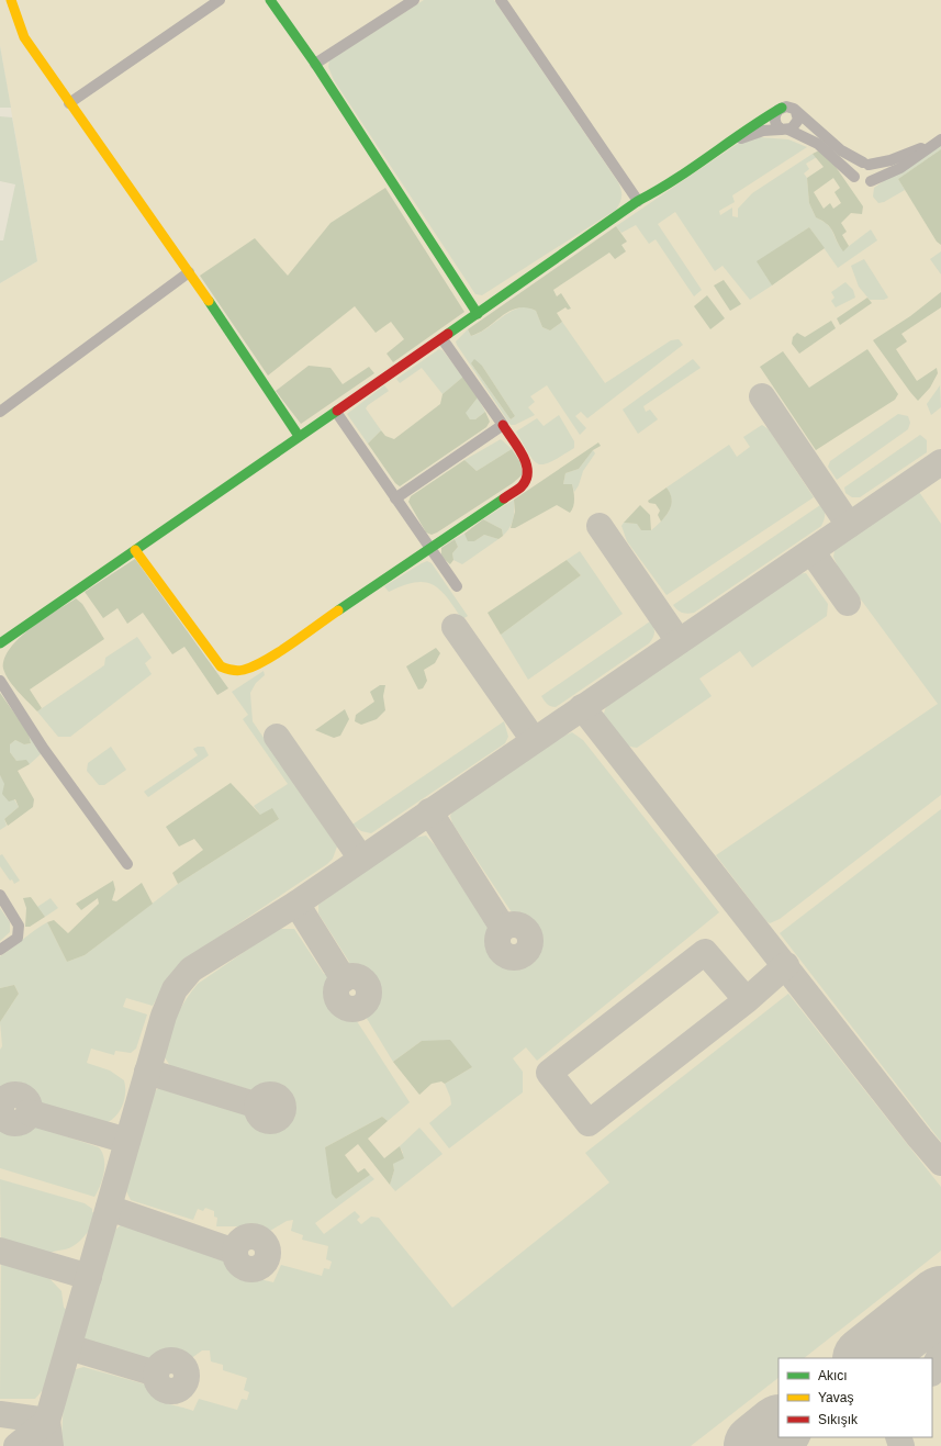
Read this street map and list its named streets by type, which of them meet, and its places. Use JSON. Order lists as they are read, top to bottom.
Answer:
{
  "legend": ["Akıcı", "Yavaş", "Sıkışık"]
}
